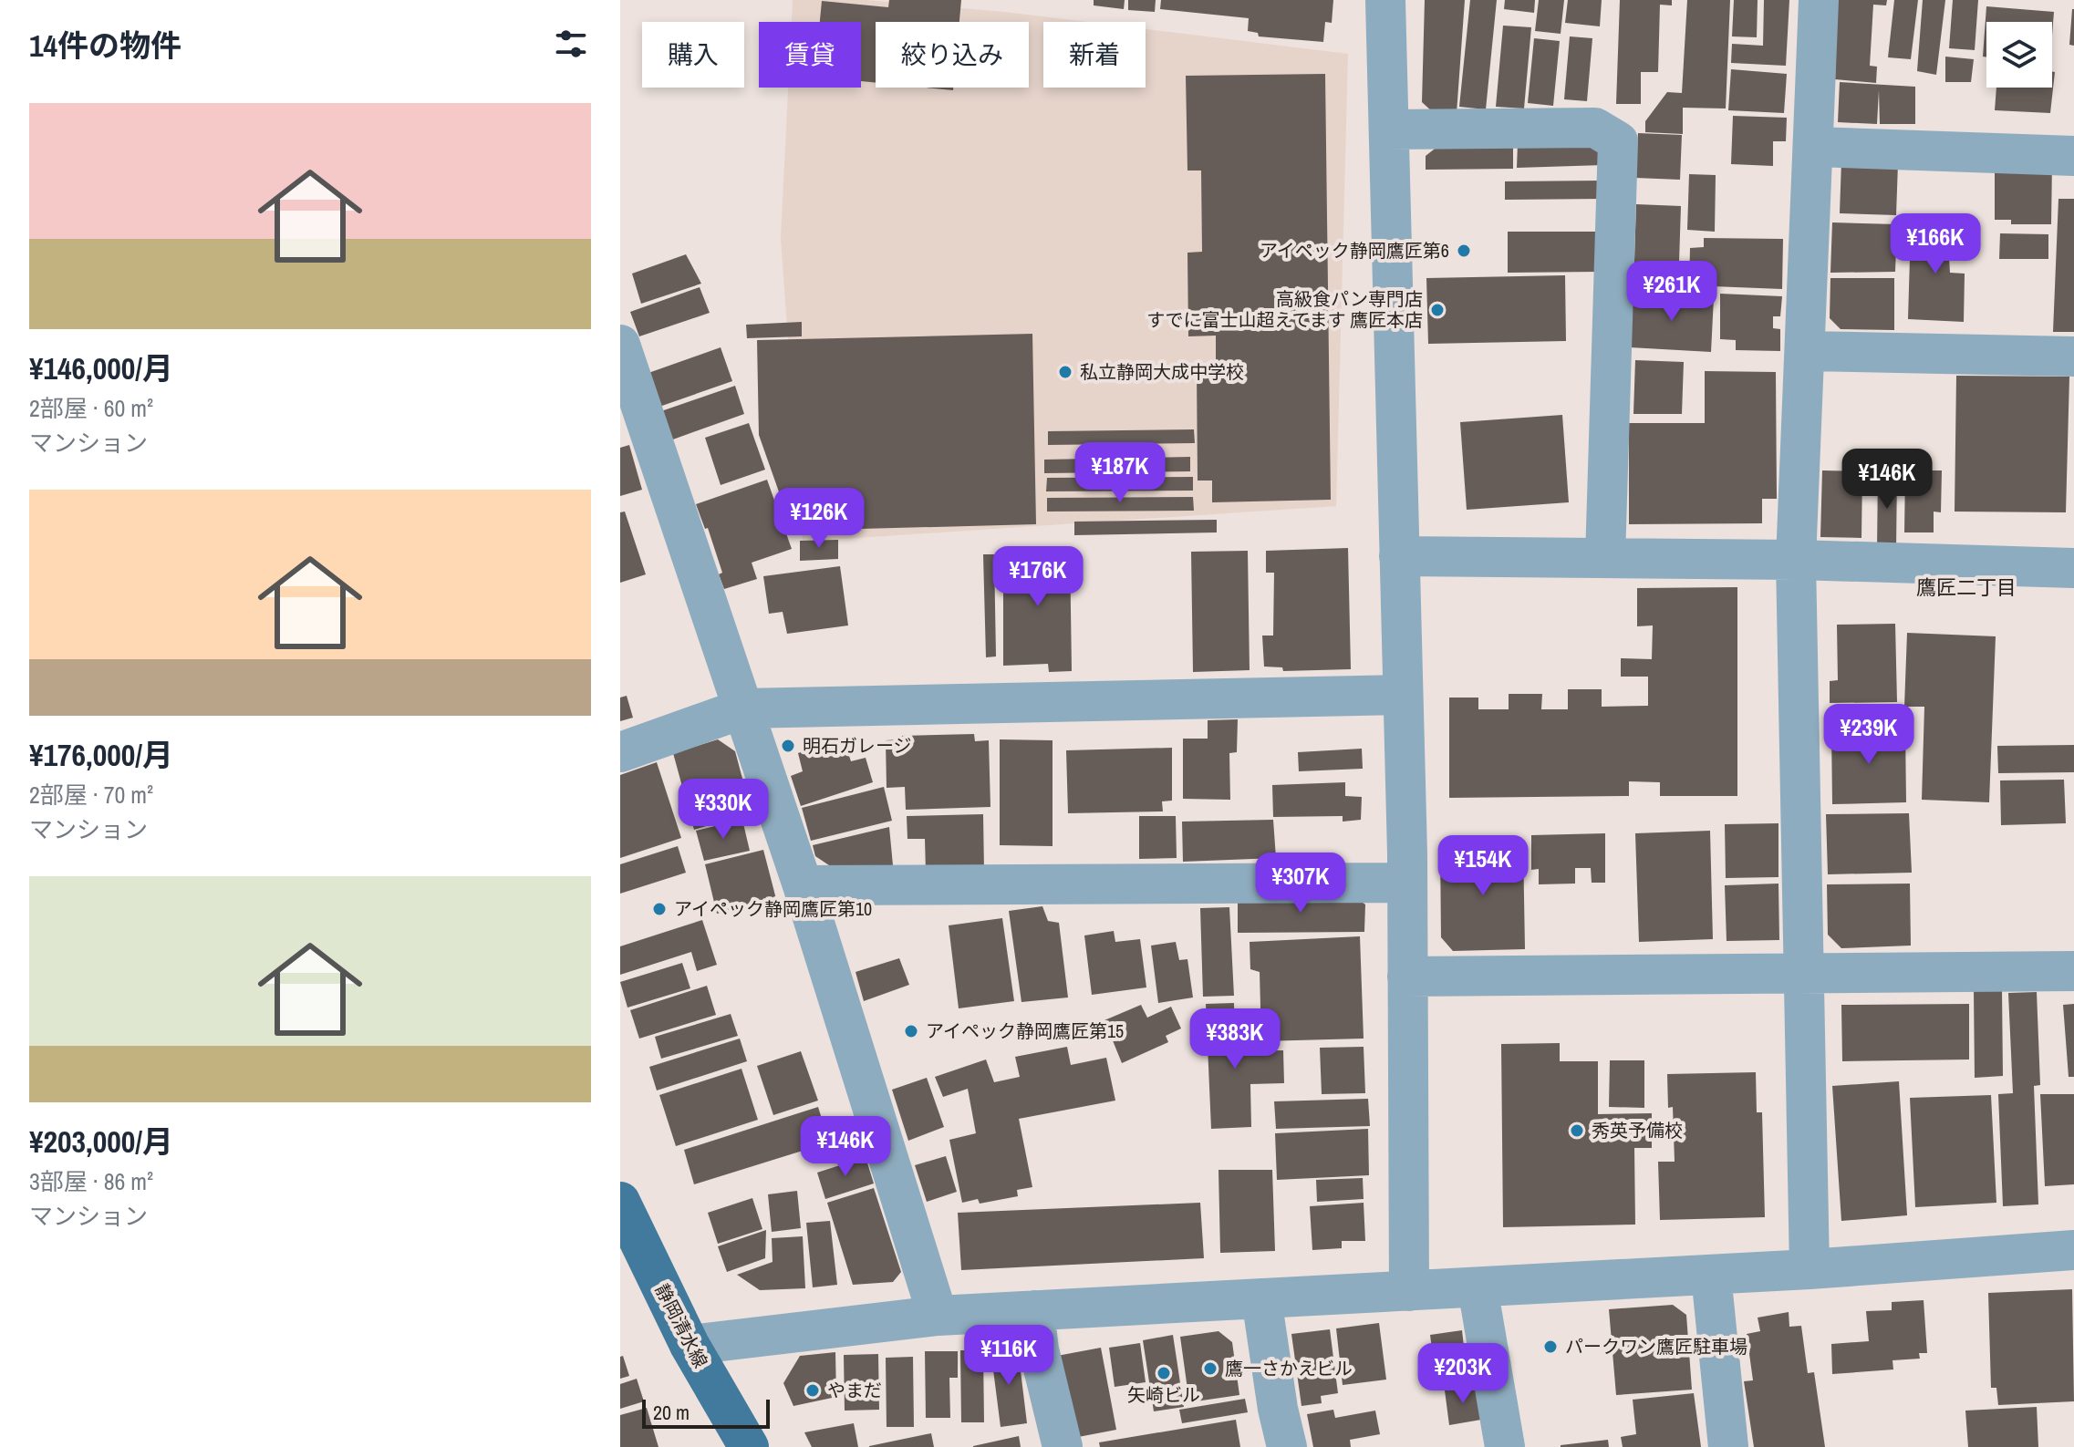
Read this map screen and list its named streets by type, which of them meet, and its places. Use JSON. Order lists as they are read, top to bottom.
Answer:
{
  "streets": {
    "main road": ["静岡清水線"]
  },
  "districts": ["鷹匠二丁目"],
  "places": [
    "アイペック静岡鷹匠第6",
    "高級食パン専門店 すでに富士山超えてます 鷹匠本店",
    "私立静岡大成中学校",
    "明石ガレージ",
    "アイペック静岡鷹匠第10",
    "アイペック静岡鷹匠第15",
    "秀英予備校",
    "パークワン鷹匠駐車場",
    "鷹一さかえビル",
    "矢崎ビル",
    "やまだ"
  ],
  "scale_bar": "20 m",
  "page": {
    "heading": "14件の物件",
    "chip": [
      "購入",
      "賃貸",
      "絞り込み",
      "新着"
    ],
    "list": [
      {
        "name": "¥146,000/月",
        "note": "2部屋 · 60 m² · マンション"
      },
      {
        "name": "¥176,000/月",
        "note": "2部屋 · 70 m² · マンション"
      },
      {
        "name": "¥203,000/月",
        "note": "3部屋 · 86 m² · マンション"
      }
    ],
    "price": [
      "¥166K",
      "¥261K",
      "¥187K",
      "¥146K",
      "¥126K",
      "¥176K",
      "¥239K",
      "¥330K",
      "¥154K",
      "¥307K",
      "¥383K",
      "¥146K",
      "¥116K",
      "¥203K"
    ],
    "scale": "20 m"
  }
}
